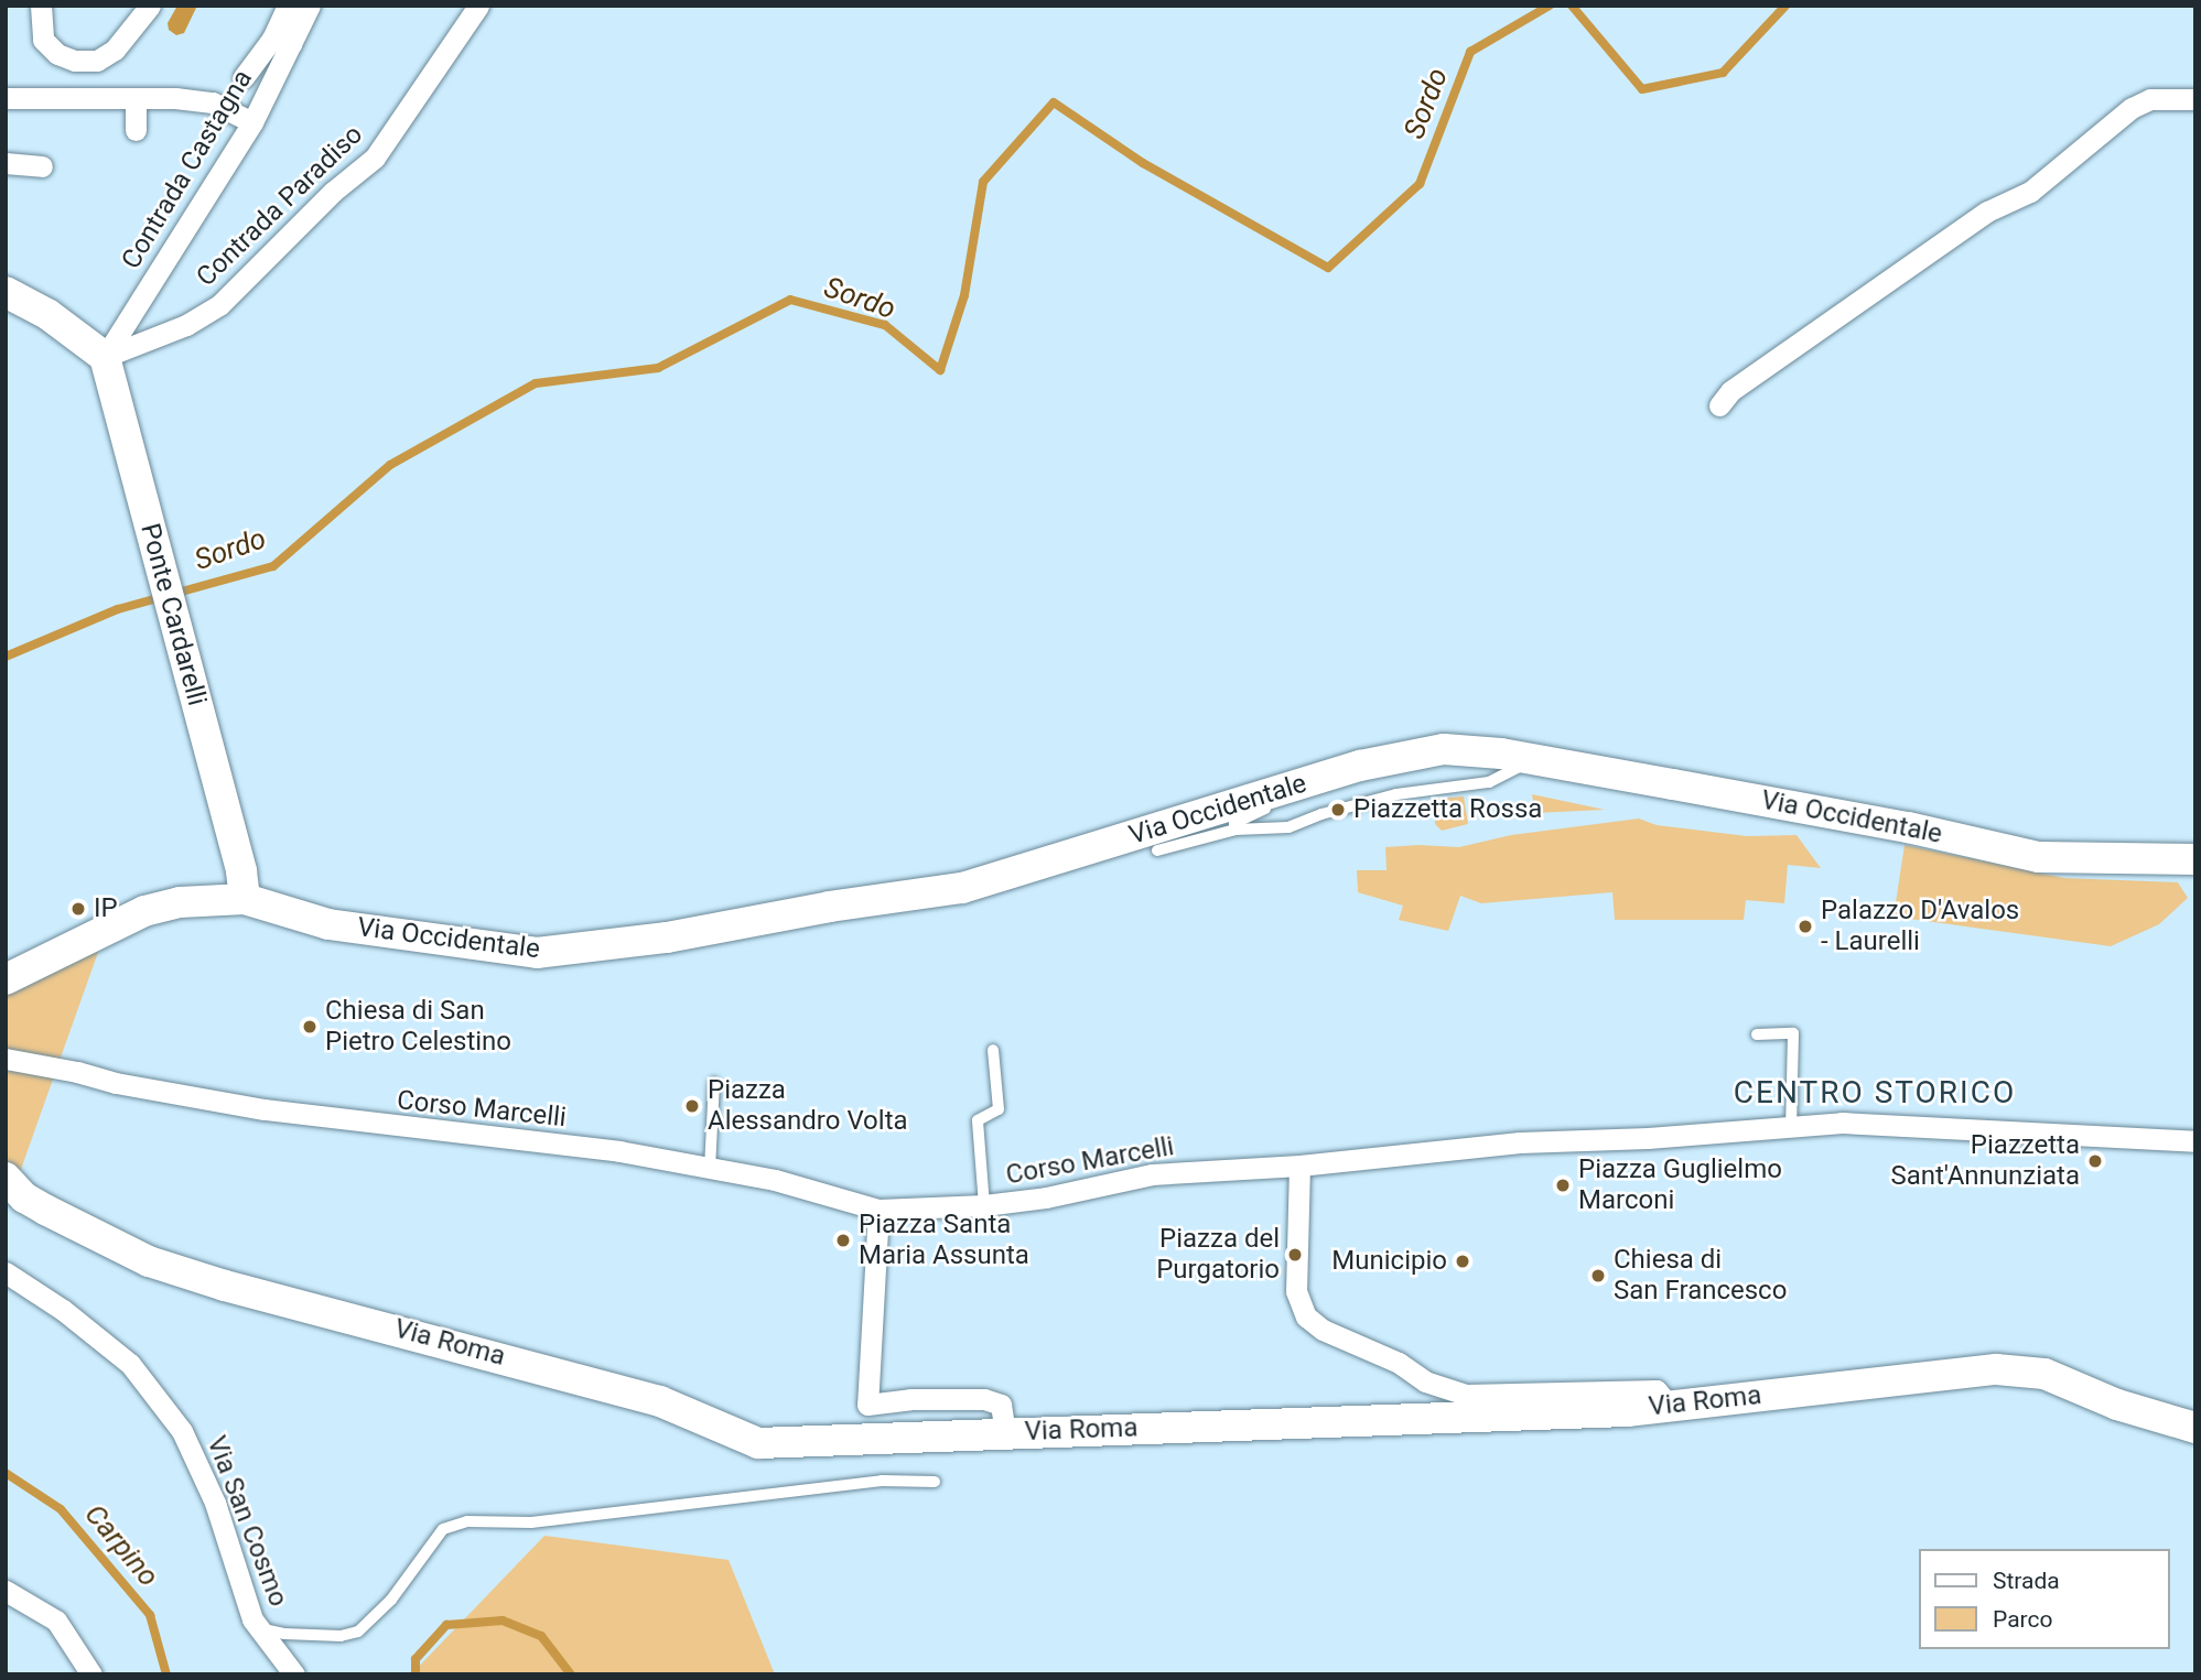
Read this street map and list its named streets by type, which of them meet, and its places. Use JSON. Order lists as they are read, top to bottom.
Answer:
{
  "streets": {
    "main road": ["Ponte Cardarelli", "Via Occidentale", "Via Roma"],
    "street": [
      "Contrada Castagna",
      "Contrada Paradiso",
      "Corso Marcelli",
      "Via San Cosmo"
    ]
  },
  "crossings": [
    ["Contrada Castagna", "Contrada Paradiso"],
    ["Contrada Castagna", "Ponte Cardarelli"],
    ["Contrada Paradiso", "Ponte Cardarelli"],
    ["Ponte Cardarelli", "Via Occidentale"]
  ],
  "districts": ["CENTRO STORICO"],
  "water": ["Sordo", "Carpino"],
  "places": [
    "Piazzetta Rossa",
    "IP",
    "Palazzo D'Avalos - Laurelli",
    "Chiesa di San Pietro Celestino",
    "Piazza Alessandro Volta",
    "Piazzetta Sant'Annunziata",
    "Piazza Guglielmo Marconi",
    "Piazza Santa Maria Assunta",
    "Piazza del Purgatorio",
    "Municipio",
    "Chiesa di San Francesco"
  ],
  "legend": ["Strada", "Parco"]
}
